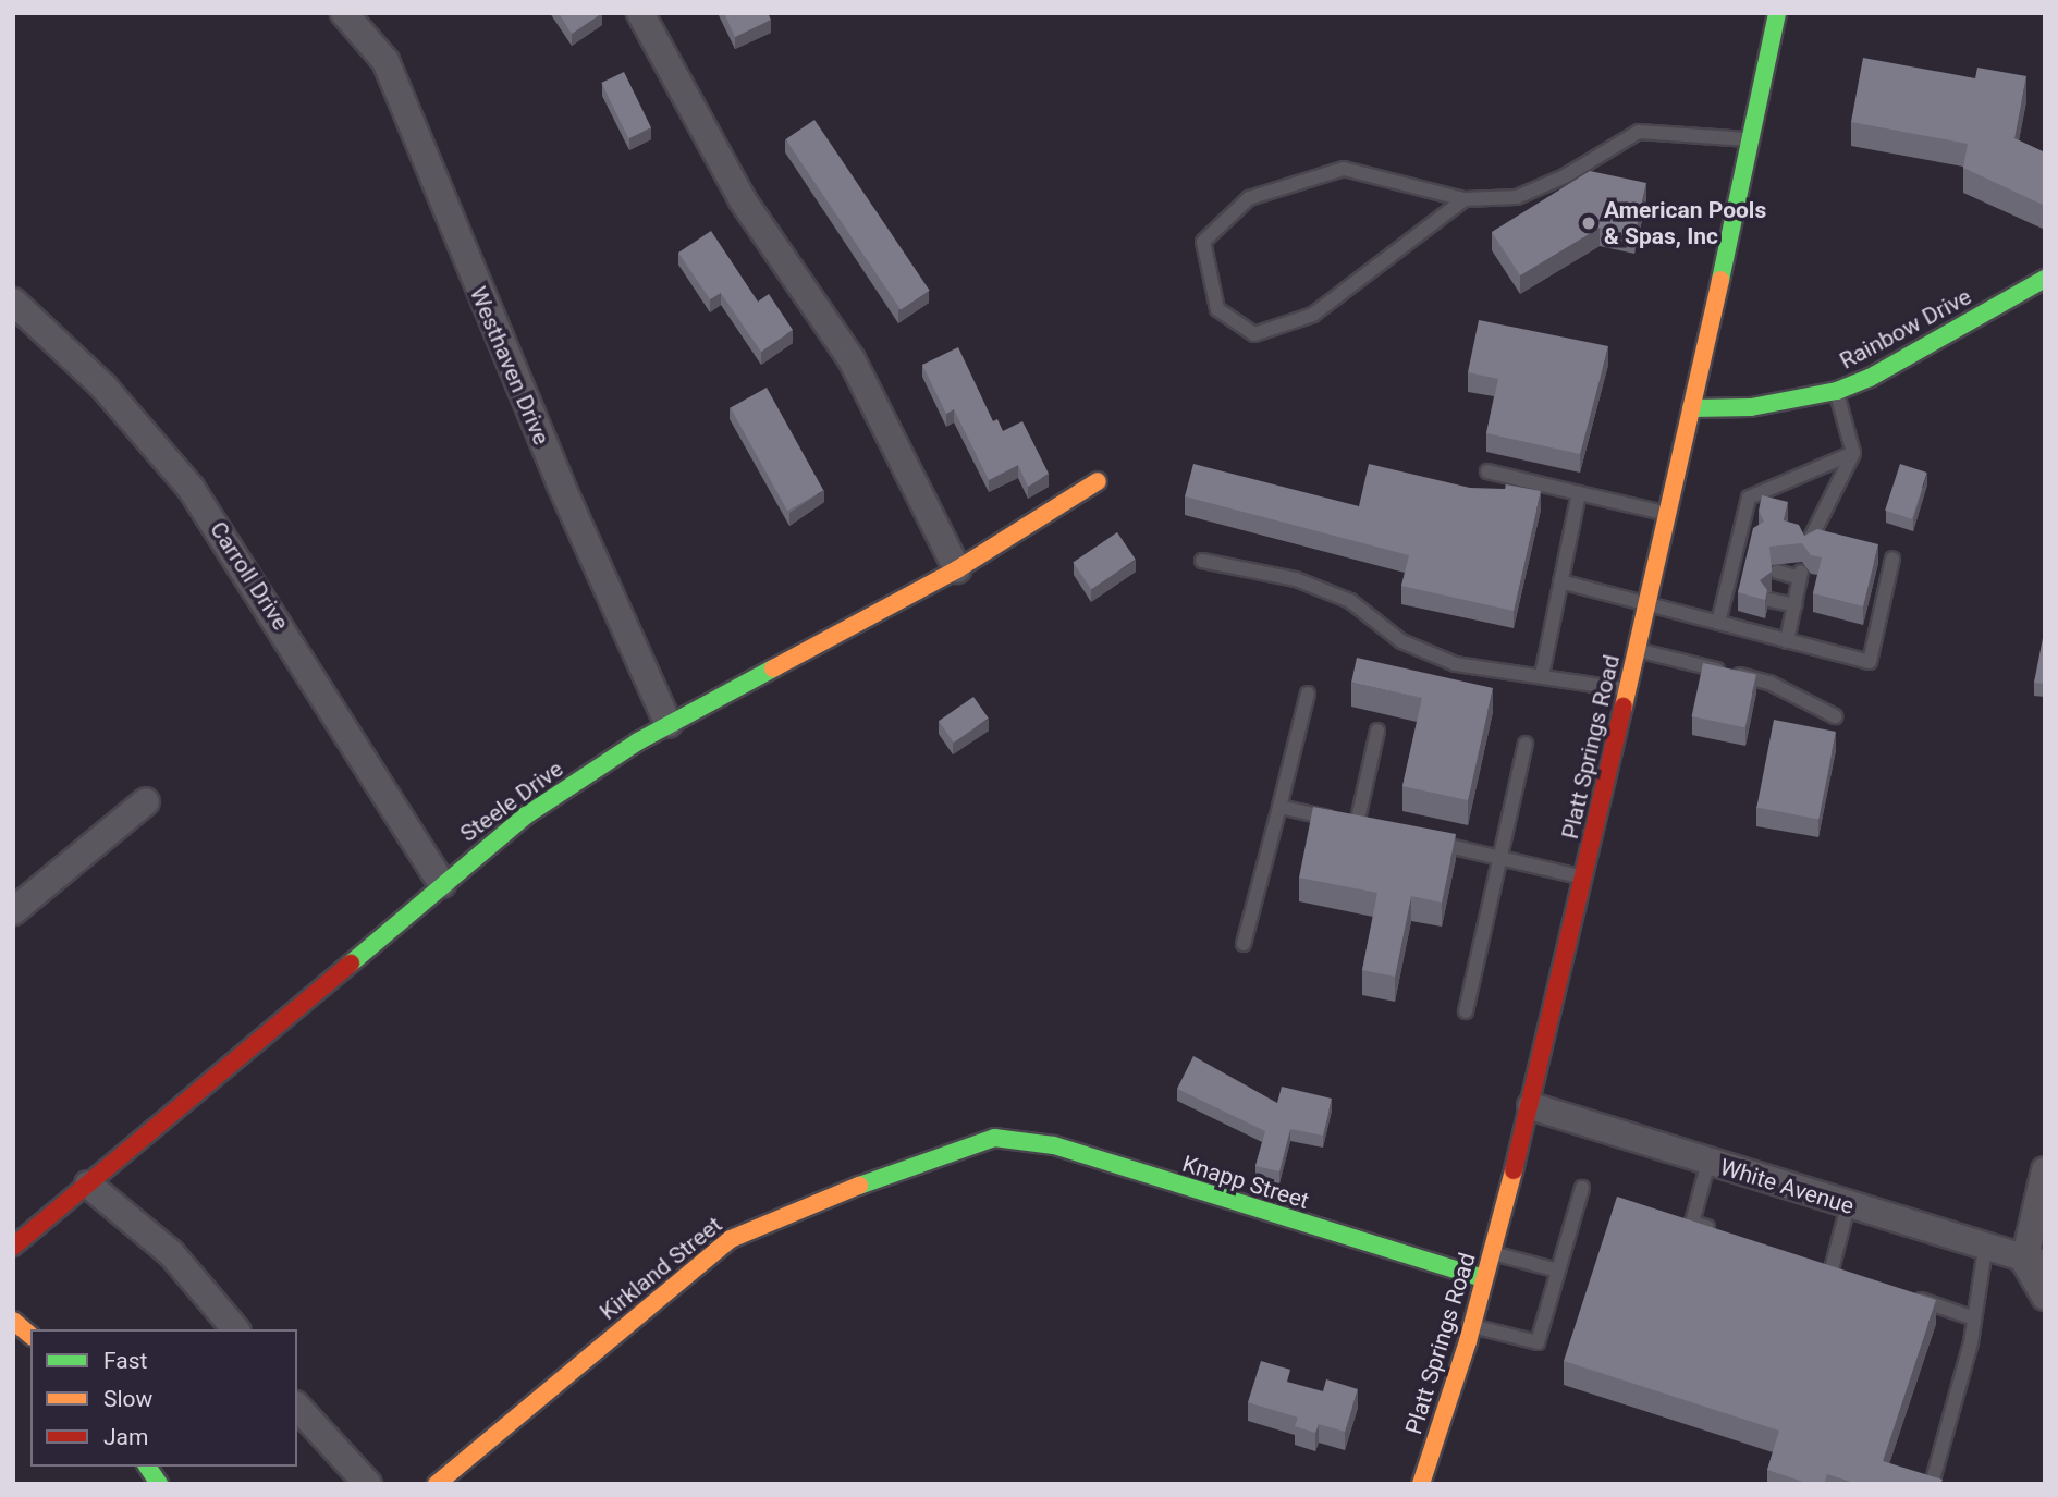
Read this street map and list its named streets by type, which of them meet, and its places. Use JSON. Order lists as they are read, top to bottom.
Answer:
{
  "streets": {
    "street": [
      "Rainbow Drive",
      "Westhaven Drive",
      "Carroll Drive",
      "Platt Springs Road",
      "Steele Drive",
      "Knapp Street",
      "White Avenue",
      "Kirkland Street"
    ]
  },
  "crossings": [
    ["Rainbow Drive", "Platt Springs Road"],
    ["Westhaven Drive", "Steele Drive"],
    ["Carroll Drive", "Steele Drive"],
    ["Platt Springs Road", "Knapp Street"],
    ["Platt Springs Road", "White Avenue"],
    ["Knapp Street", "Kirkland Street"]
  ],
  "places": ["American Pools & Spas, Inc"],
  "legend": ["Fast", "Slow", "Jam"]
}
